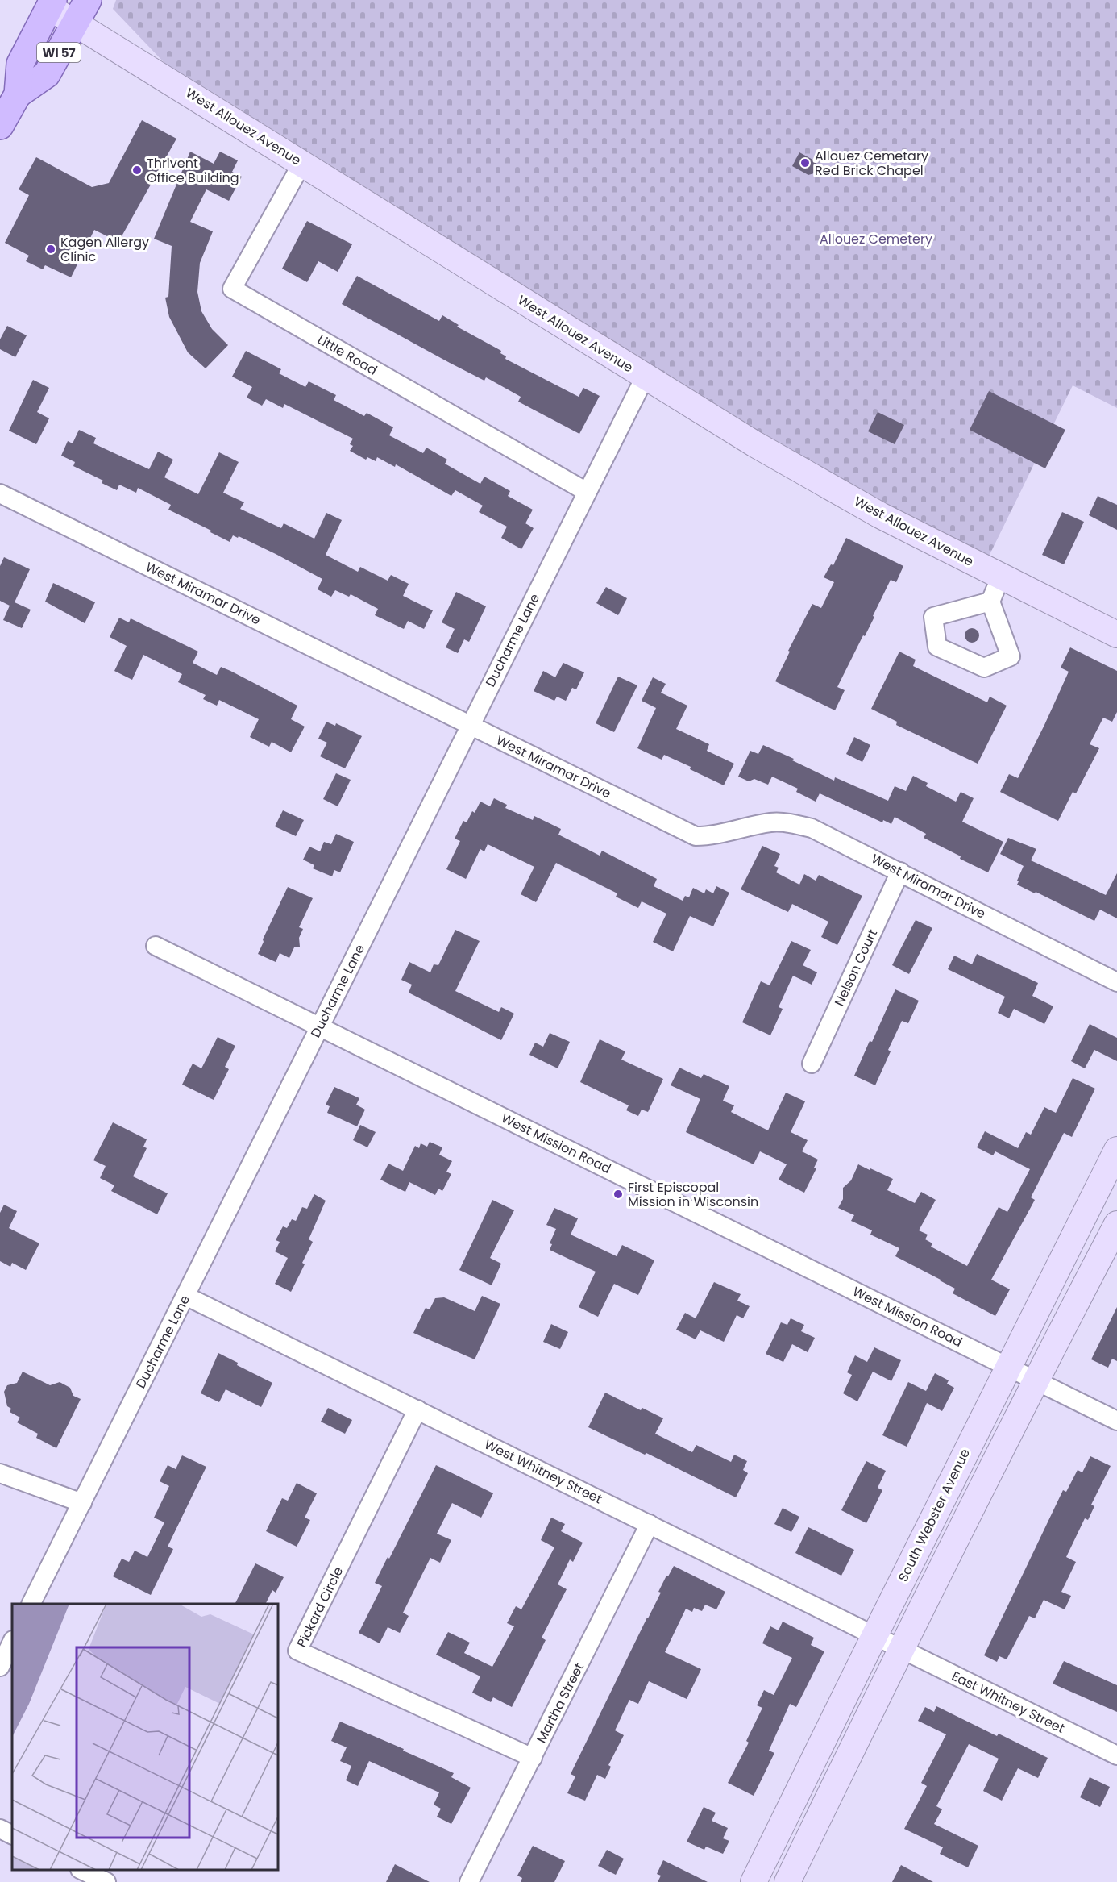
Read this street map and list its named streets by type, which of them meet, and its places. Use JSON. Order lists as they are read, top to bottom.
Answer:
{
  "streets": {
    "main road": ["WI 57", "West Allouez Avenue", "South Webster Avenue"],
    "street": [
      "Little Road",
      "West Miramar Drive",
      "Ducharme Lane",
      "Nelson Court",
      "West Mission Road",
      "West Whitney Street",
      "Pickard Circle",
      "East Whitney Street",
      "Martha Street"
    ]
  },
  "crossings": [
    ["WI 57", "West Allouez Avenue"],
    ["West Allouez Avenue", "Little Road"],
    ["West Allouez Avenue", "Ducharme Lane"],
    ["Little Road", "Ducharme Lane"],
    ["West Miramar Drive", "Ducharme Lane"],
    ["West Miramar Drive", "Nelson Court"],
    ["Ducharme Lane", "West Mission Road"],
    ["Ducharme Lane", "West Whitney Street"],
    ["West Mission Road", "South Webster Avenue"],
    ["West Whitney Street", "South Webster Avenue"],
    ["West Whitney Street", "Pickard Circle"],
    ["West Whitney Street", "East Whitney Street"],
    ["West Whitney Street", "Martha Street"],
    ["Pickard Circle", "Martha Street"]
  ],
  "parks": ["Allouez Cemetery"],
  "places": [
    "Allouez Cemetary Red Brick Chapel",
    "Thrivent Office Building",
    "Kagen Allergy Clinic",
    "First Episcopal Mission in Wisconsin"
  ]
}
